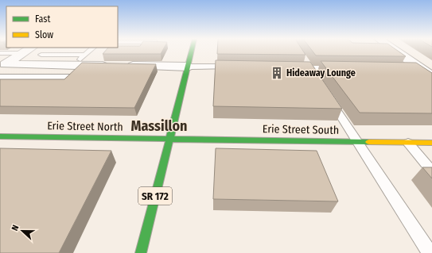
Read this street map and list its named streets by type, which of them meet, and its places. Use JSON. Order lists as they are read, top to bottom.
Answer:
{
  "streets": {
    "main road": ["Erie Street North", "Erie Street South", "SR 172"]
  },
  "crossings": [
    ["Erie Street North", "Erie Street South"],
    ["Erie Street North", "SR 172"],
    ["Erie Street South", "SR 172"]
  ],
  "districts": ["Massillon"],
  "places": {
    "building": ["Hideaway Lounge"]
  },
  "legend": ["Fast", "Slow"],
  "north": "left"
}
